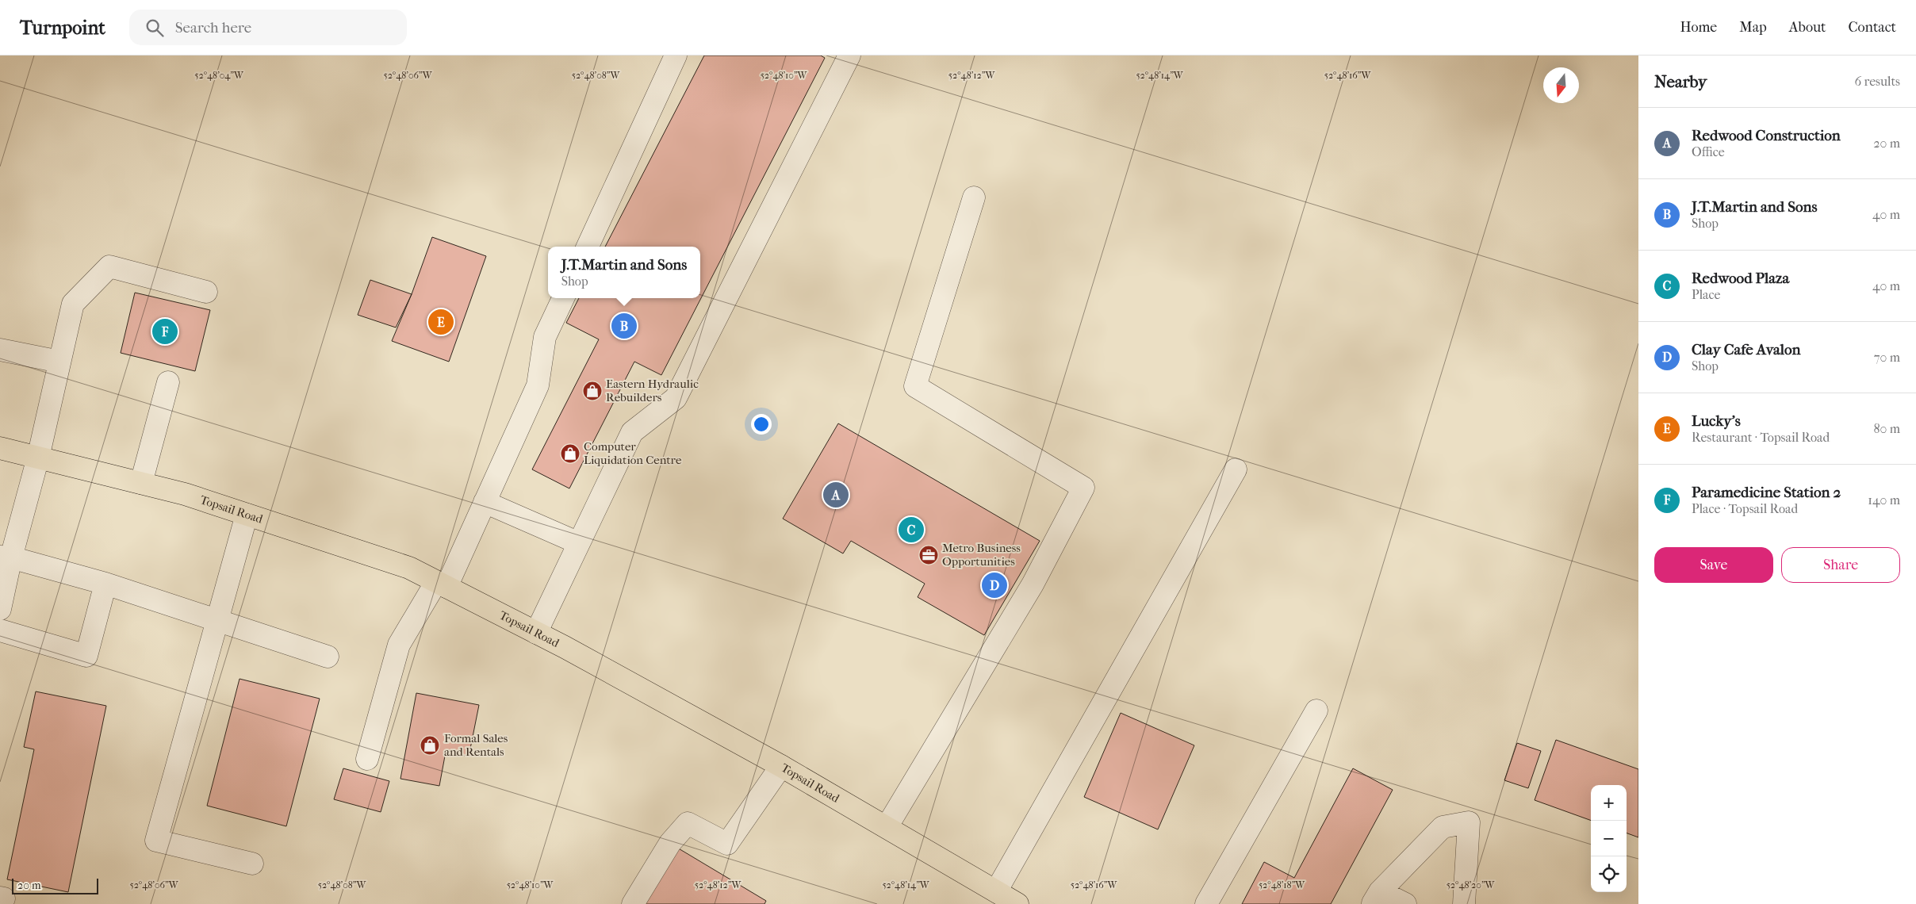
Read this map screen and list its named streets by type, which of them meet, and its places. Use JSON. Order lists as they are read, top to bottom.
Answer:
{
  "streets": {
    "main road": ["Topsail Road"]
  },
  "places": {
    "shop": ["Eastern Hydraulic Rebuilders", "Computer Liquidation Centre", "Formal Sales and Rentals"],
    "office": ["Metro Business Opportunities"]
  },
  "scale_bar": "20 m",
  "north": "bottom",
  "page": {
    "header": "Turnpoint",
    "search": "Search here",
    "nav": [
      "Home",
      "Map",
      "About",
      "Contact"
    ],
    "heading": ["Nearby", "6 results"],
    "list": [
      {
        "mark": "A",
        "name": "Redwood Construction",
        "note": "Office",
        "value": "20 m"
      },
      {
        "mark": "B",
        "name": "J.T.Martin and Sons",
        "note": "Shop",
        "value": "40 m"
      },
      {
        "mark": "C",
        "name": "Redwood Plaza",
        "note": "Place",
        "value": "40 m"
      },
      {
        "mark": "D",
        "name": "Clay Cafe Avalon",
        "note": "Shop",
        "value": "70 m"
      },
      {
        "mark": "E",
        "name": "Lucky's",
        "note": "Restaurant · Topsail Road",
        "value": "80 m"
      },
      {
        "mark": "F",
        "name": "Paramedicine Station 2",
        "note": "Place · Topsail Road",
        "value": "140 m"
      }
    ],
    "popup": ["J.T.Martin and Sons", "Shop"],
    "pins": [
      "E",
      "B",
      "F",
      "A",
      "C",
      "D"
    ],
    "buttons": ["Save", "Share"],
    "map_buttons": ["+", "−"],
    "scale": "20 m"
  },
  "coordinates": [
    "52°48'04\"W",
    "52°48'06\"W",
    "52°48'08\"W",
    "52°48'10\"W",
    "52°48'12\"W",
    "52°48'14\"W",
    "52°48'16\"W",
    "52°48'18\"W",
    "52°48'20\"W"
  ]
}
